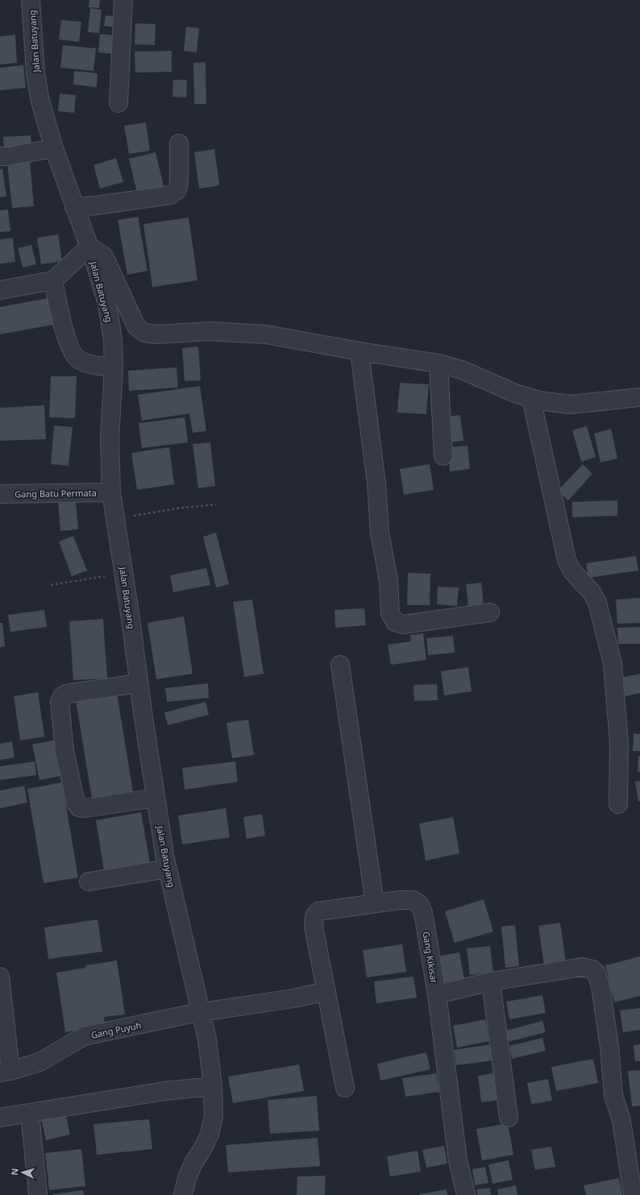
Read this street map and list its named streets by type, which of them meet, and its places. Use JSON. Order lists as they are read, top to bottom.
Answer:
{
  "streets": {
    "street": [
      "Jalan Batuyang",
      "Gang Batu Permata",
      "Gang Kikisar",
      "Gang Puyuh"
    ]
  },
  "crossings": [
    ["Jalan Batuyang", "Gang Batu Permata"],
    ["Jalan Batuyang", "Gang Puyuh"]
  ],
  "north": "left"
}
